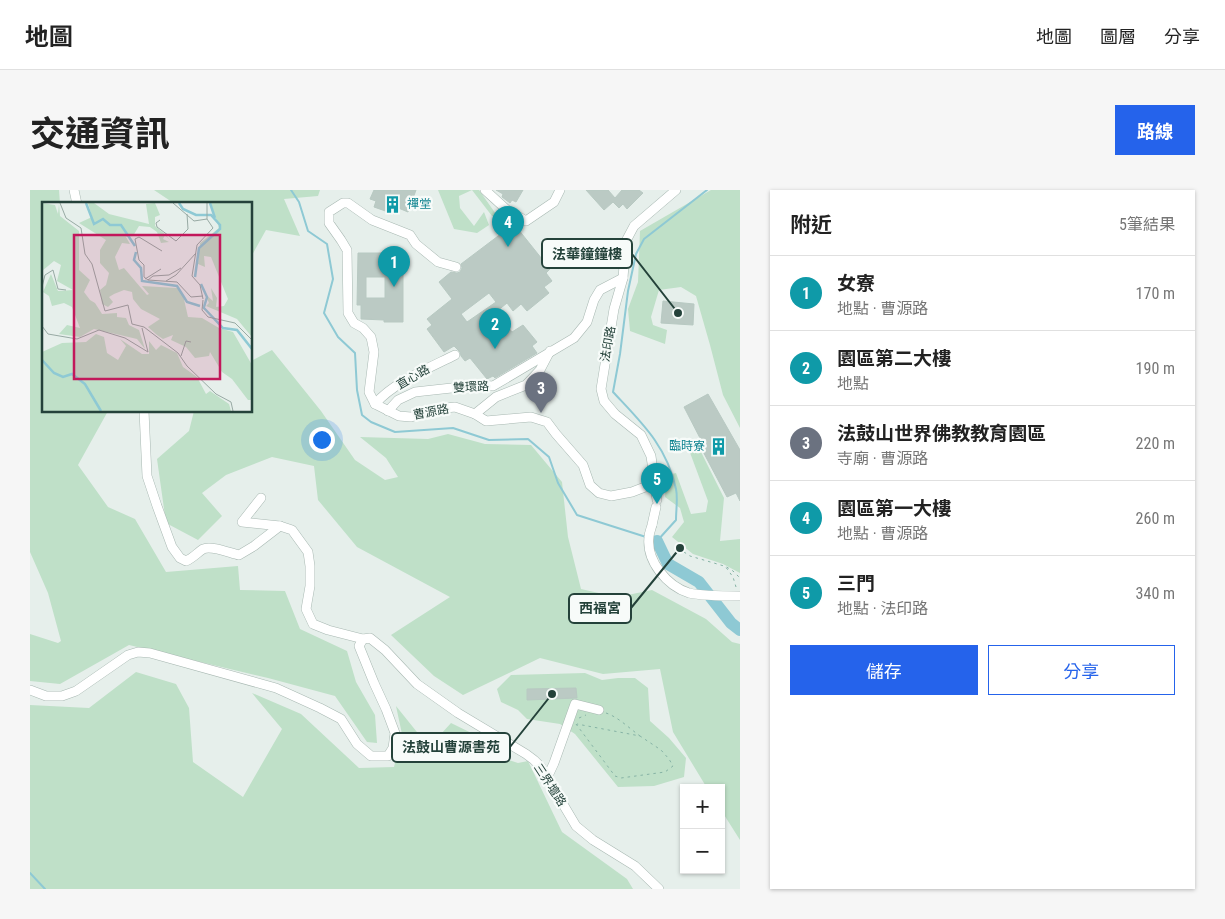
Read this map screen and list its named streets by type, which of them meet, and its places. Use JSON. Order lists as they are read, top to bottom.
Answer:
{
  "streets": {
    "street": [
      "法印路",
      "直心路",
      "雙環路",
      "曹源路",
      "三界壇路"
    ]
  },
  "crossings": [
    ["法印路", "雙環路"],
    ["法印路", "曹源路"],
    ["直心路", "曹源路"],
    ["雙環路", "曹源路"]
  ],
  "places": {
    "building": ["禪堂", "臨時寮"],
    "other": ["法華鐘鐘樓", "西福宮", "法鼓山曹源書苑"]
  },
  "page": {
    "header": "地圖",
    "nav": ["地圖", "圖層", "分享"],
    "title": "交通資訊",
    "buttons": [
      "路線",
      ["儲存", "分享"]
    ],
    "heading": ["附近", "5筆結果"],
    "pins": [
      "4",
      "1",
      "2",
      "3",
      "5"
    ],
    "list": [
      {
        "mark": "1",
        "name": "女寮",
        "note": "地點 · 曹源路",
        "value": "170 m"
      },
      {
        "mark": "2",
        "name": "園區第二大樓",
        "note": "地點",
        "value": "190 m"
      },
      {
        "mark": "3",
        "name": "法鼓山世界佛教教育園區",
        "note": "寺廟 · 曹源路",
        "value": "220 m"
      },
      {
        "mark": "4",
        "name": "園區第一大樓",
        "note": "地點 · 曹源路",
        "value": "260 m"
      },
      {
        "mark": "5",
        "name": "三門",
        "note": "地點 · 法印路",
        "value": "340 m"
      }
    ],
    "map_buttons": ["+", "−"]
  }
}
